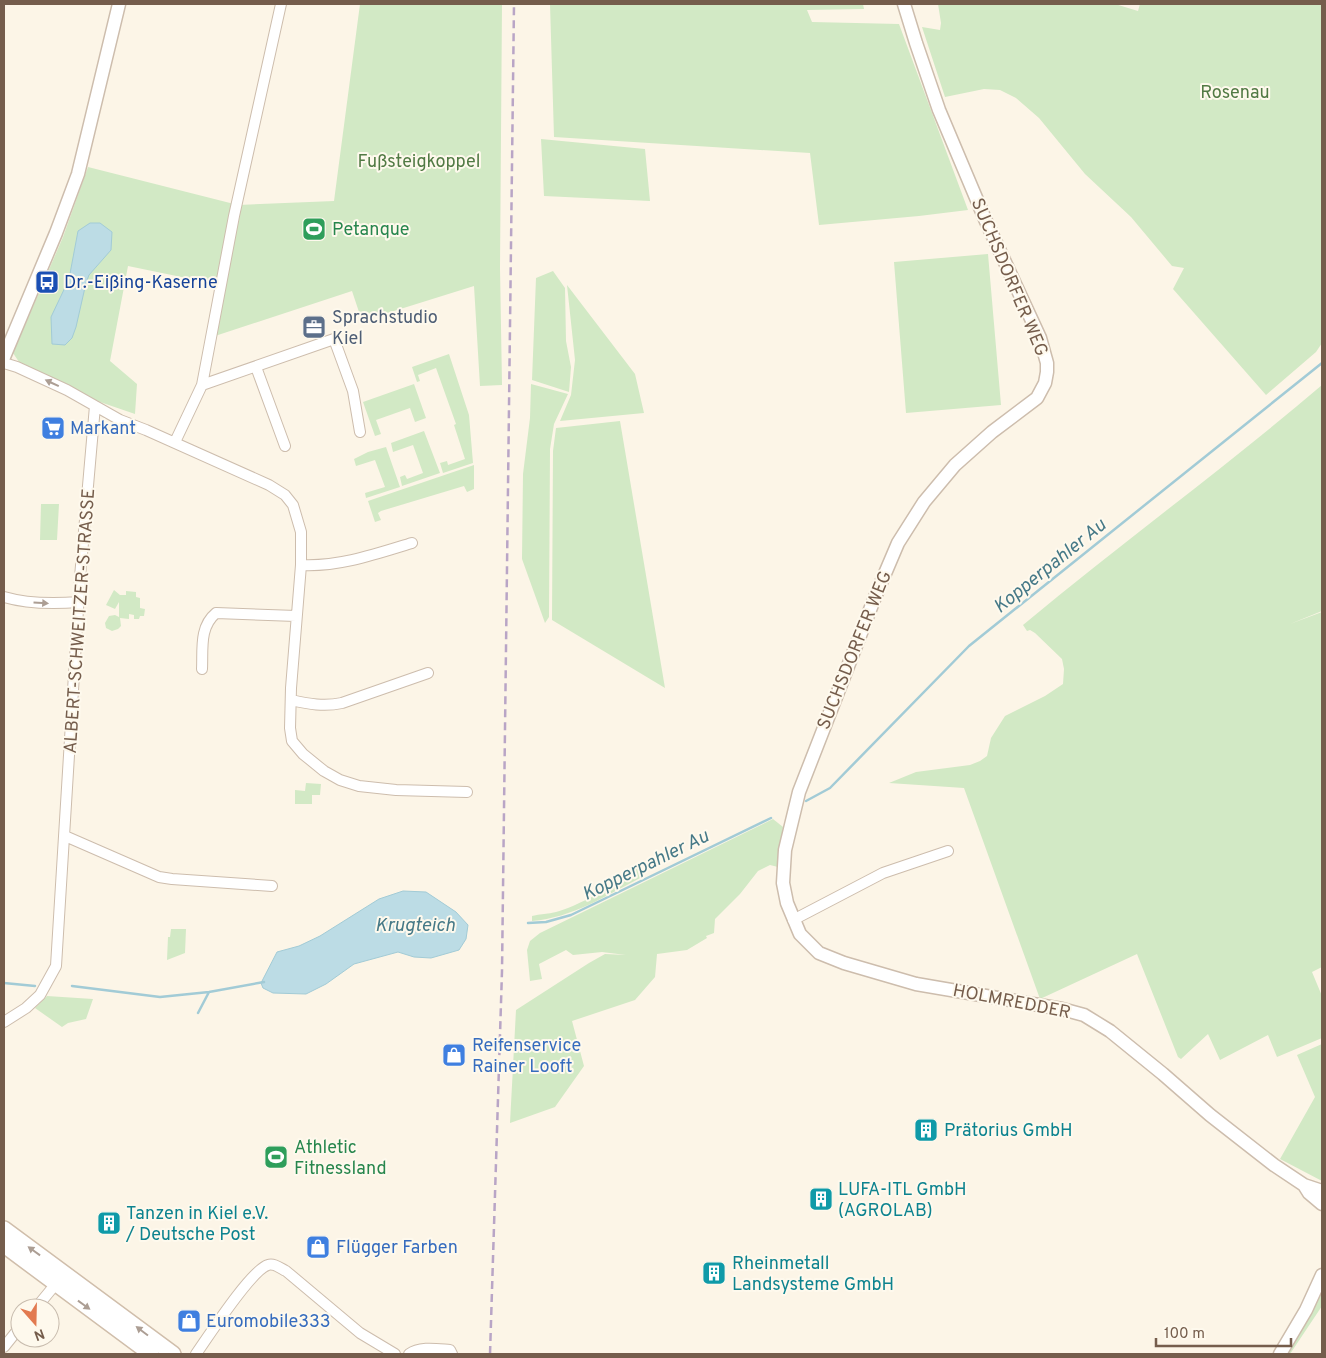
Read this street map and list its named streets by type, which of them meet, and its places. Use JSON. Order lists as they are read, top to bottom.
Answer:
{
  "streets": {
    "street": ["SUCHSDORFER WEG", "ALBERT-SCHWEITZER-STRASSE", "HOLMREDDER"]
  },
  "crossings": [
    ["SUCHSDORFER WEG", "HOLMREDDER"]
  ],
  "water": ["Kopperpahler Au", "Krugteich"],
  "parks": ["Rosenau", "Fußsteigkoppel"],
  "places": {
    "sports": ["Petanque", "Athletic Fitnessland"],
    "bus stop": ["Dr.-Eißing-Kaserne"],
    "office": ["Sprachstudio Kiel"],
    "supermarket": ["Markant"],
    "shop": ["Reifenservice Rainer Looft", "Flügger Farben", "Euromobile333"],
    "building": [
      "Prätorius GmbH",
      "LUFA-ITL GmbH (AGROLAB)",
      "Tanzen in Kiel e.V. / Deutsche Post",
      "Rheinmetall Landsysteme GmbH"
    ]
  },
  "scale_bar": "100 m",
  "north": "bottom"
}
